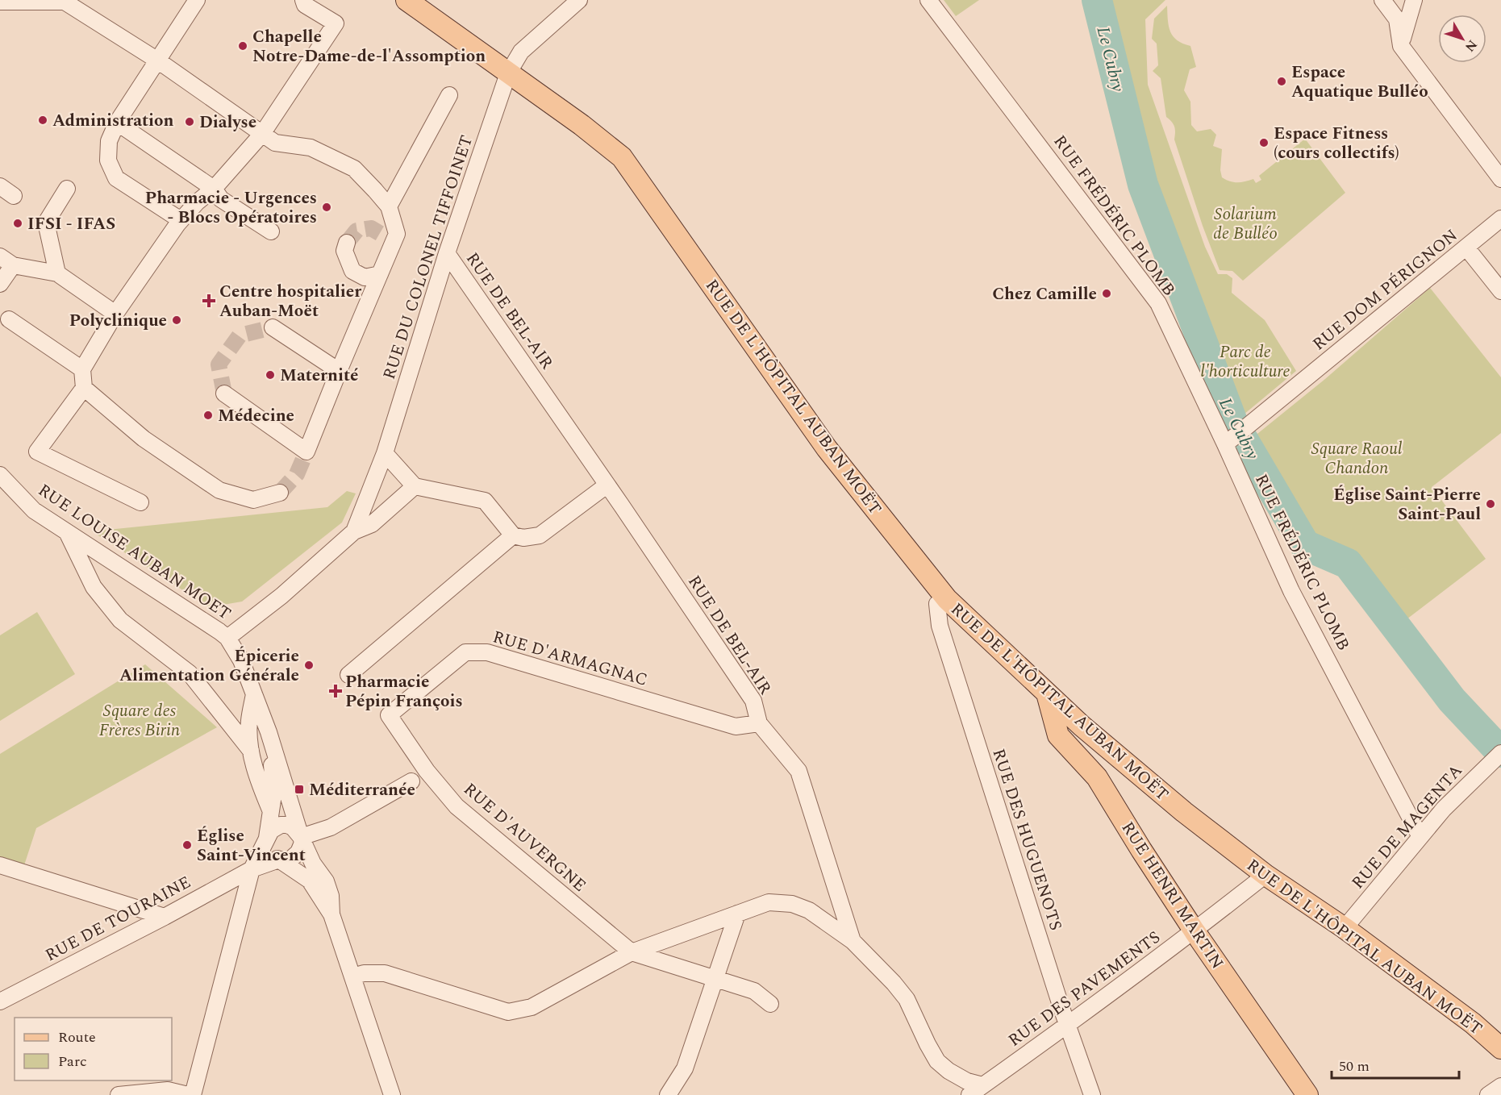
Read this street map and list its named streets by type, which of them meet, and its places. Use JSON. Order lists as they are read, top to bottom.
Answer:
{
  "streets": {
    "main road": ["RUE DE L'HÔPITAL AUBAN MOËT", "RUE HENRI MARTIN"],
    "street": [
      "RUE FRÉDÉRIC PLOMB",
      "RUE DU COLONEL TIFFOINET",
      "RUE DOM PÉRIGNON",
      "RUE DE BEL-AIR",
      "RUE LOUISE AUBAN MOET",
      "RUE D'ARMAGNAC",
      "RUE DE MAGENTA",
      "RUE D'AUVERGNE",
      "RUE DES HUGUENOTS",
      "RUE DE TOURAINE",
      "RUE DES PAVEMENTS"
    ]
  },
  "crossings": [
    ["RUE FRÉDÉRIC PLOMB", "RUE DOM PÉRIGNON"],
    ["RUE FRÉDÉRIC PLOMB", "RUE DE MAGENTA"],
    ["RUE DU COLONEL TIFFOINET", "RUE DE BEL-AIR"],
    ["RUE DU COLONEL TIFFOINET", "RUE DE L'HÔPITAL AUBAN MOËT"],
    ["RUE DE BEL-AIR", "RUE D'ARMAGNAC"],
    ["RUE DE BEL-AIR", "RUE DES PAVEMENTS"],
    ["RUE DE L'HÔPITAL AUBAN MOËT", "RUE DE MAGENTA"],
    ["RUE DE L'HÔPITAL AUBAN MOËT", "RUE DES HUGUENOTS"],
    ["RUE DE L'HÔPITAL AUBAN MOËT", "RUE HENRI MARTIN"],
    ["RUE DE L'HÔPITAL AUBAN MOËT", "RUE DES PAVEMENTS"],
    ["RUE D'ARMAGNAC", "RUE D'AUVERGNE"],
    ["RUE DES HUGUENOTS", "RUE DES PAVEMENTS"],
    ["RUE HENRI MARTIN", "RUE DES PAVEMENTS"]
  ],
  "water": ["Le Cubry"],
  "parks": [
    "Solarium de Bulléo",
    "Parc de l'horticulture",
    "Square Raoul Chandon",
    "Square des Frères Birin"
  ],
  "places": {
    "other": [
      "Chapelle Notre-Dame-de-l'Assomption",
      "Espace Aquatique Bulléo",
      "Administration",
      "Dialyse",
      "Espace Fitness (cours collectifs)",
      "Pharmacie - Urgences - Blocs Opératoires",
      "IFSI - IFAS",
      "Chez Camille",
      "Polyclinique",
      "Maternité",
      "Médecine",
      "Église Saint-Pierre Saint-Paul",
      "Épicerie Alimentation Générale",
      "Église Saint-Vincent"
    ],
    "health": ["Centre hospitalier Auban-Moët", "Pharmacie Pépin François"],
    "transit": ["Méditerranée"]
  },
  "legend": ["Route", "Parc"],
  "scale_bar": "50 m",
  "north": "bottom right"
}
